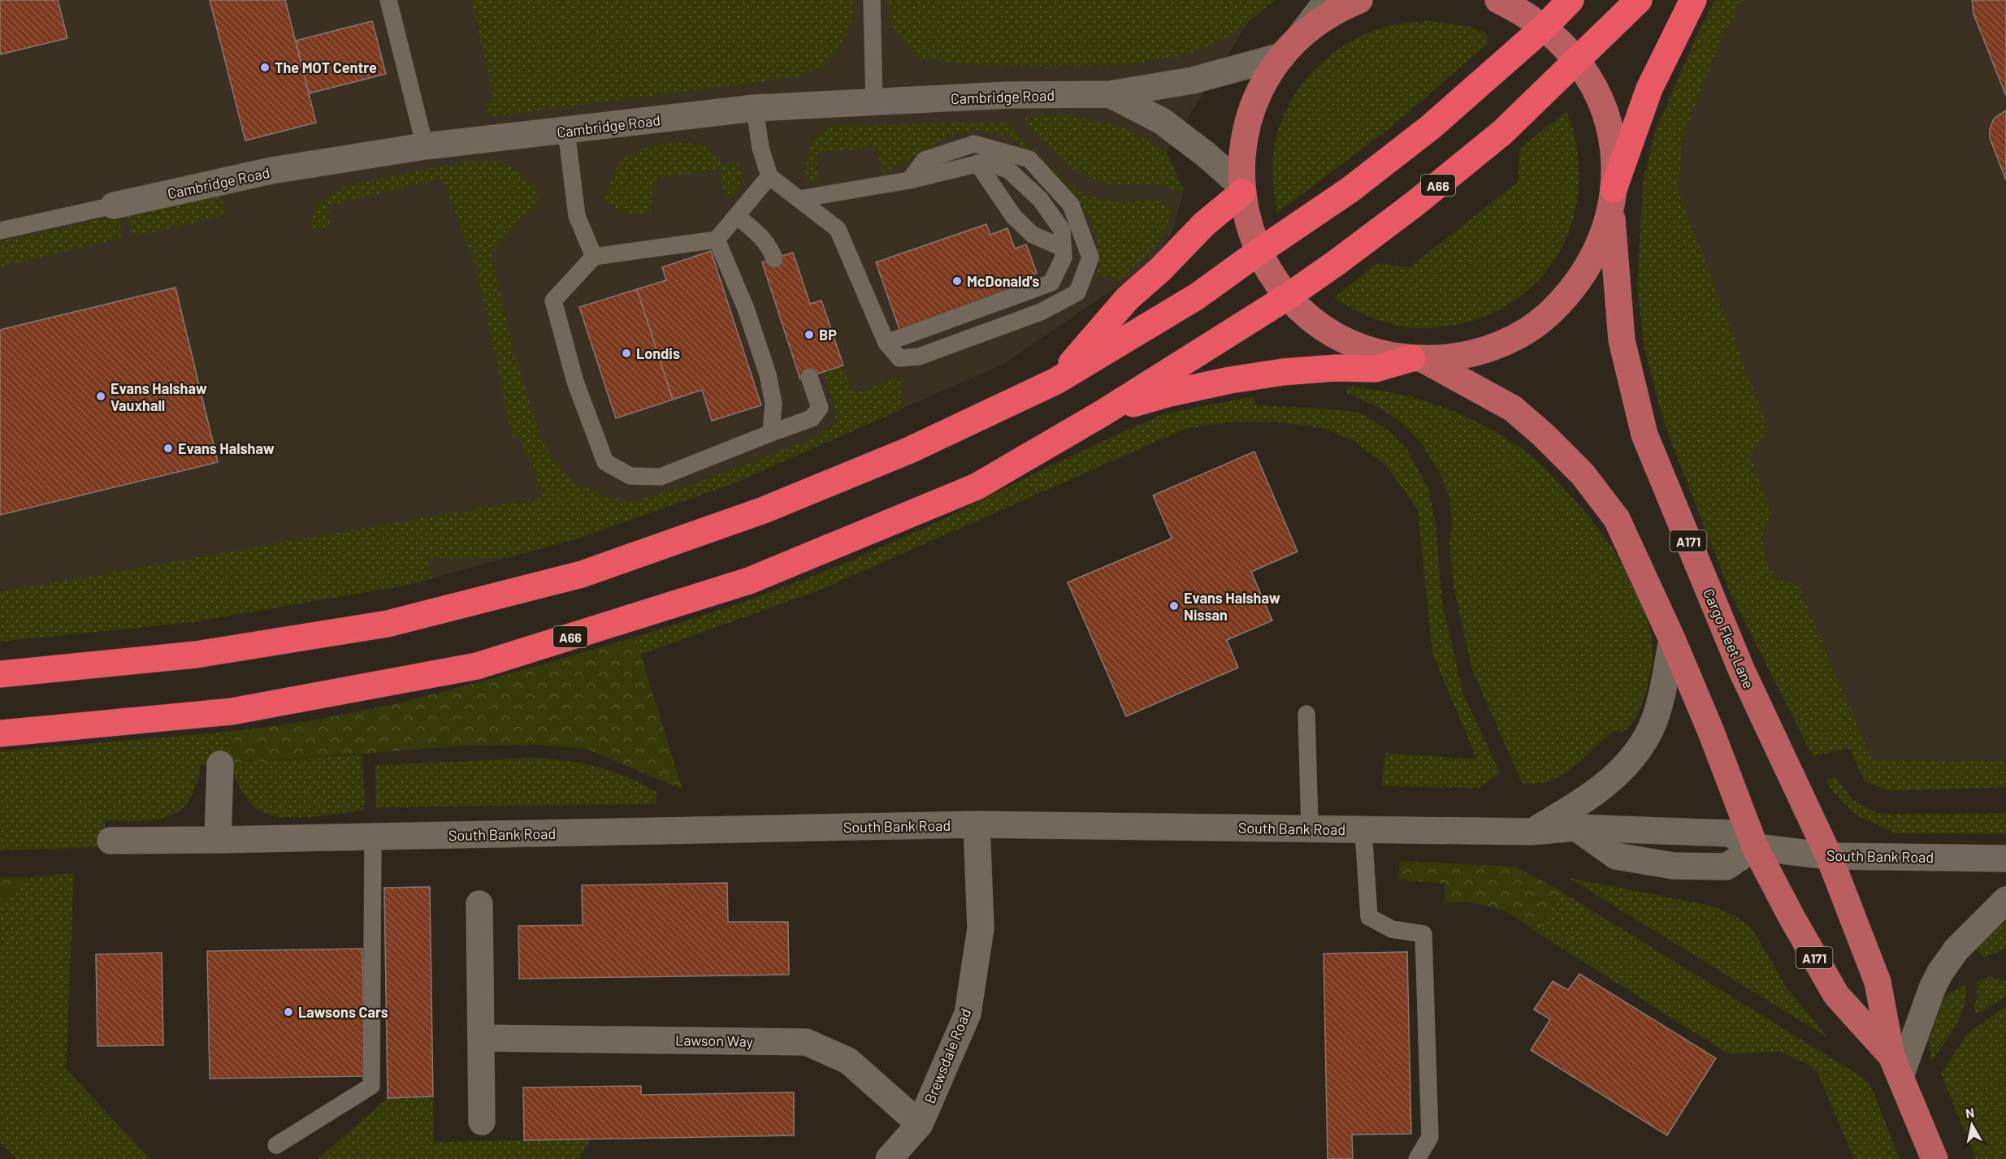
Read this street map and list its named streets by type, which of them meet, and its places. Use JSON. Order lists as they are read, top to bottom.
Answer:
{
  "streets": {
    "highway": ["A66"],
    "main road": ["A171", "Cargo Fleet Lane"],
    "street": [
      "Cambridge Road",
      "South Bank Road",
      "Lawson Way",
      "Brewsdale Road"
    ]
  },
  "crossings": [
    ["A66", "Cargo Fleet Lane"],
    ["Cargo Fleet Lane", "South Bank Road"],
    ["South Bank Road", "Brewsdale Road"],
    ["Lawson Way", "Brewsdale Road"]
  ],
  "places": [
    "The MOT Centre",
    "McDonald's",
    "BP",
    "Londis",
    "Evans Halshaw Vauxhall",
    "Evans Halshaw",
    "Evans Halshaw Nissan",
    "Lawsons Cars"
  ],
  "north": "top"
}
